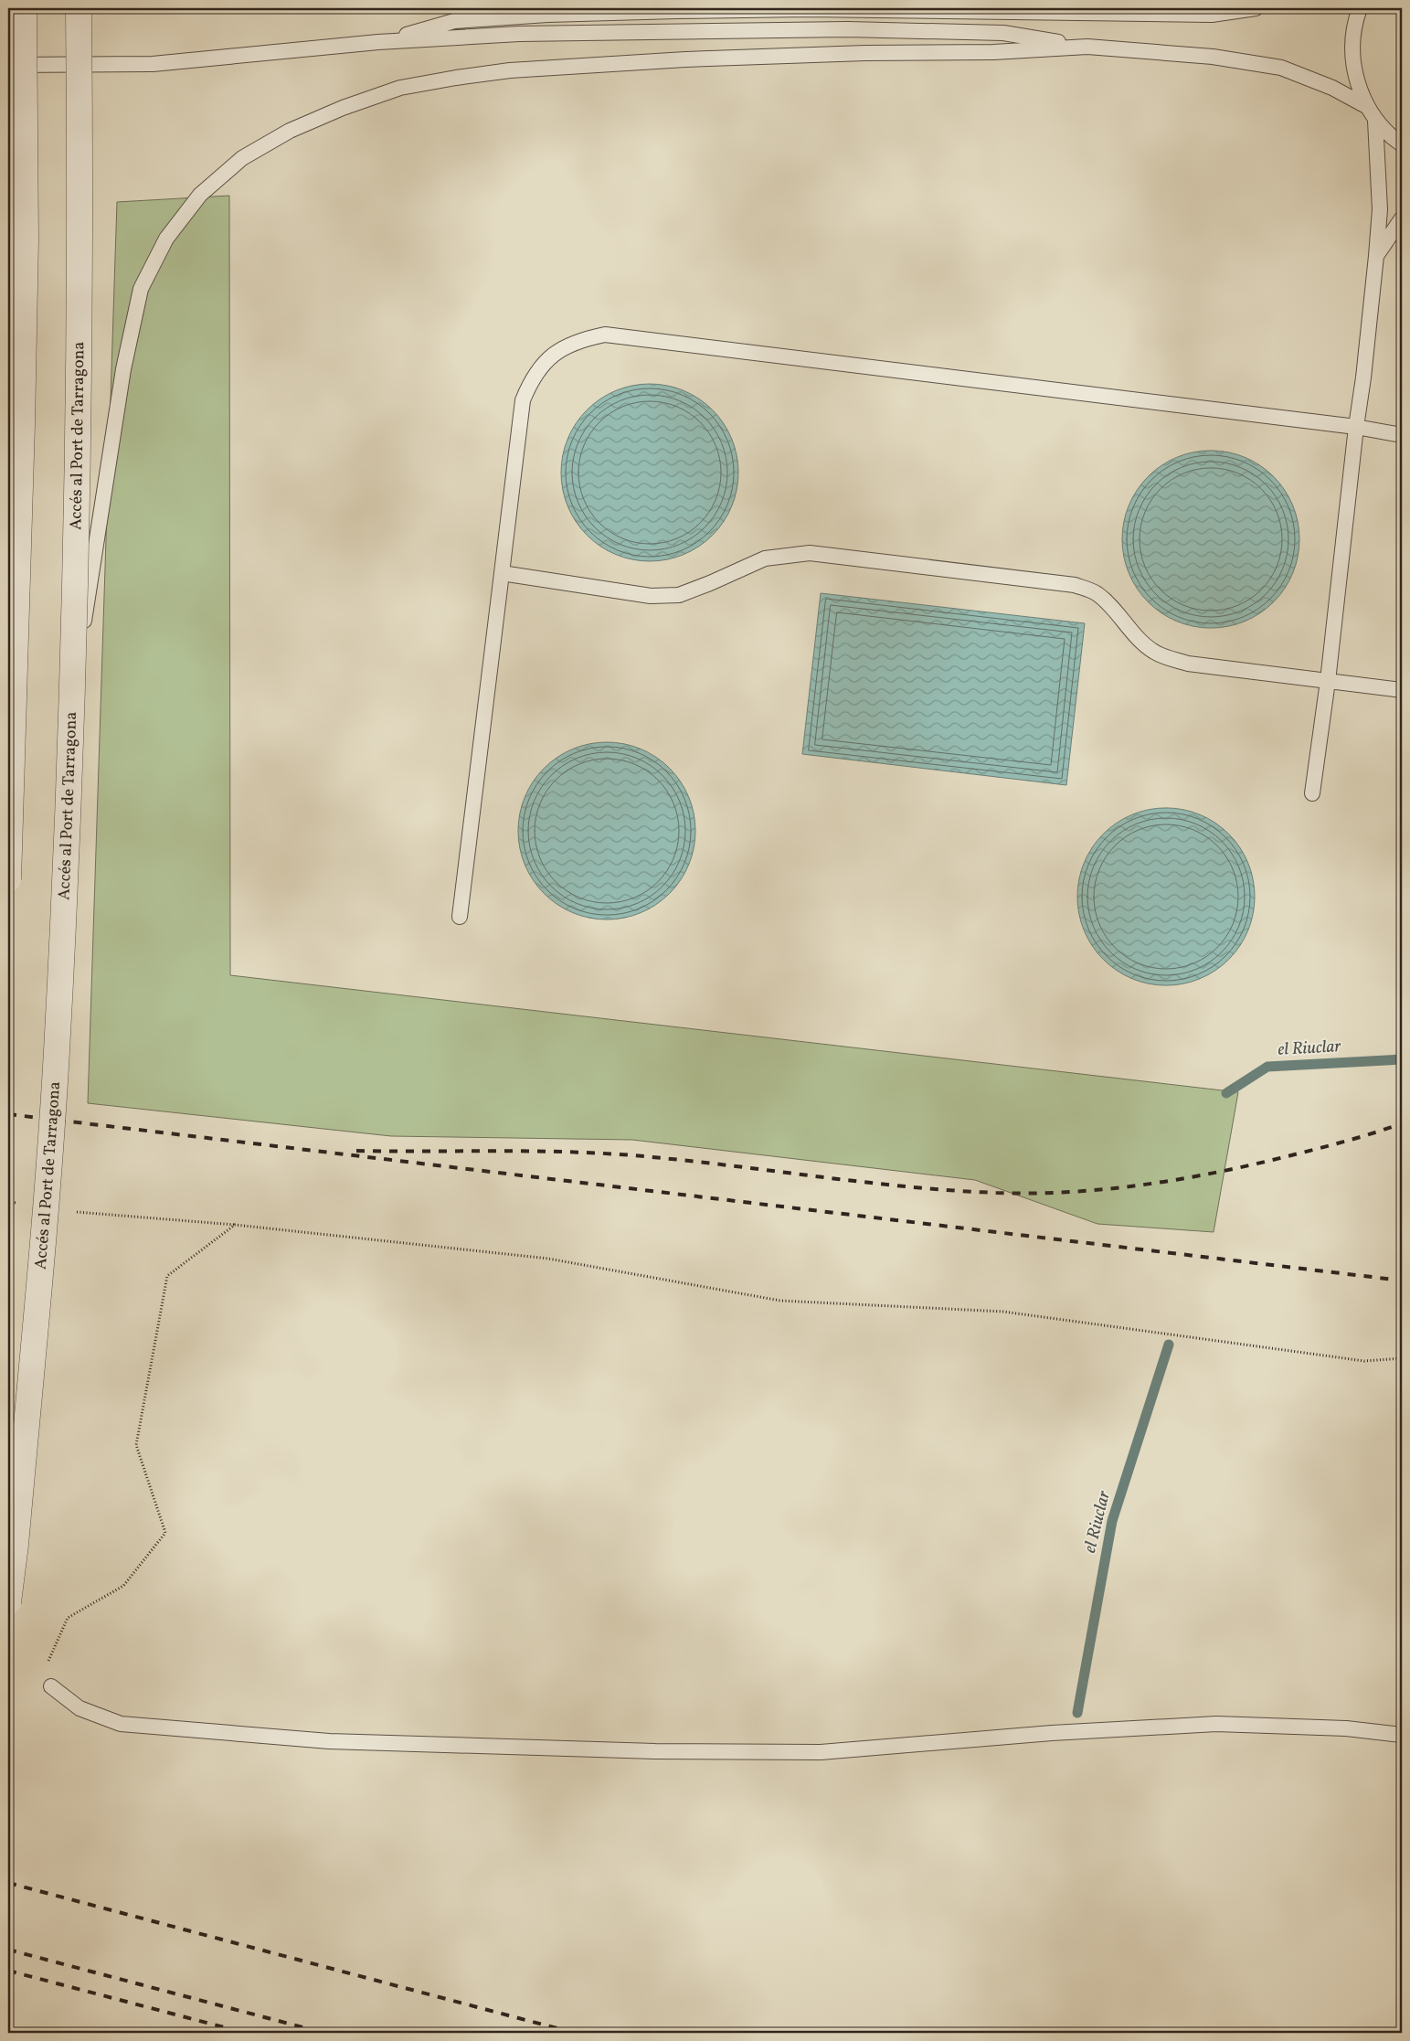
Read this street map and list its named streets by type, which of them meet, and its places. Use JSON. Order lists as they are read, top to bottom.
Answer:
{
  "streets": {
    "street": ["Accés al Port de Tarragona"]
  },
  "water": ["el Riuclar"]
}
